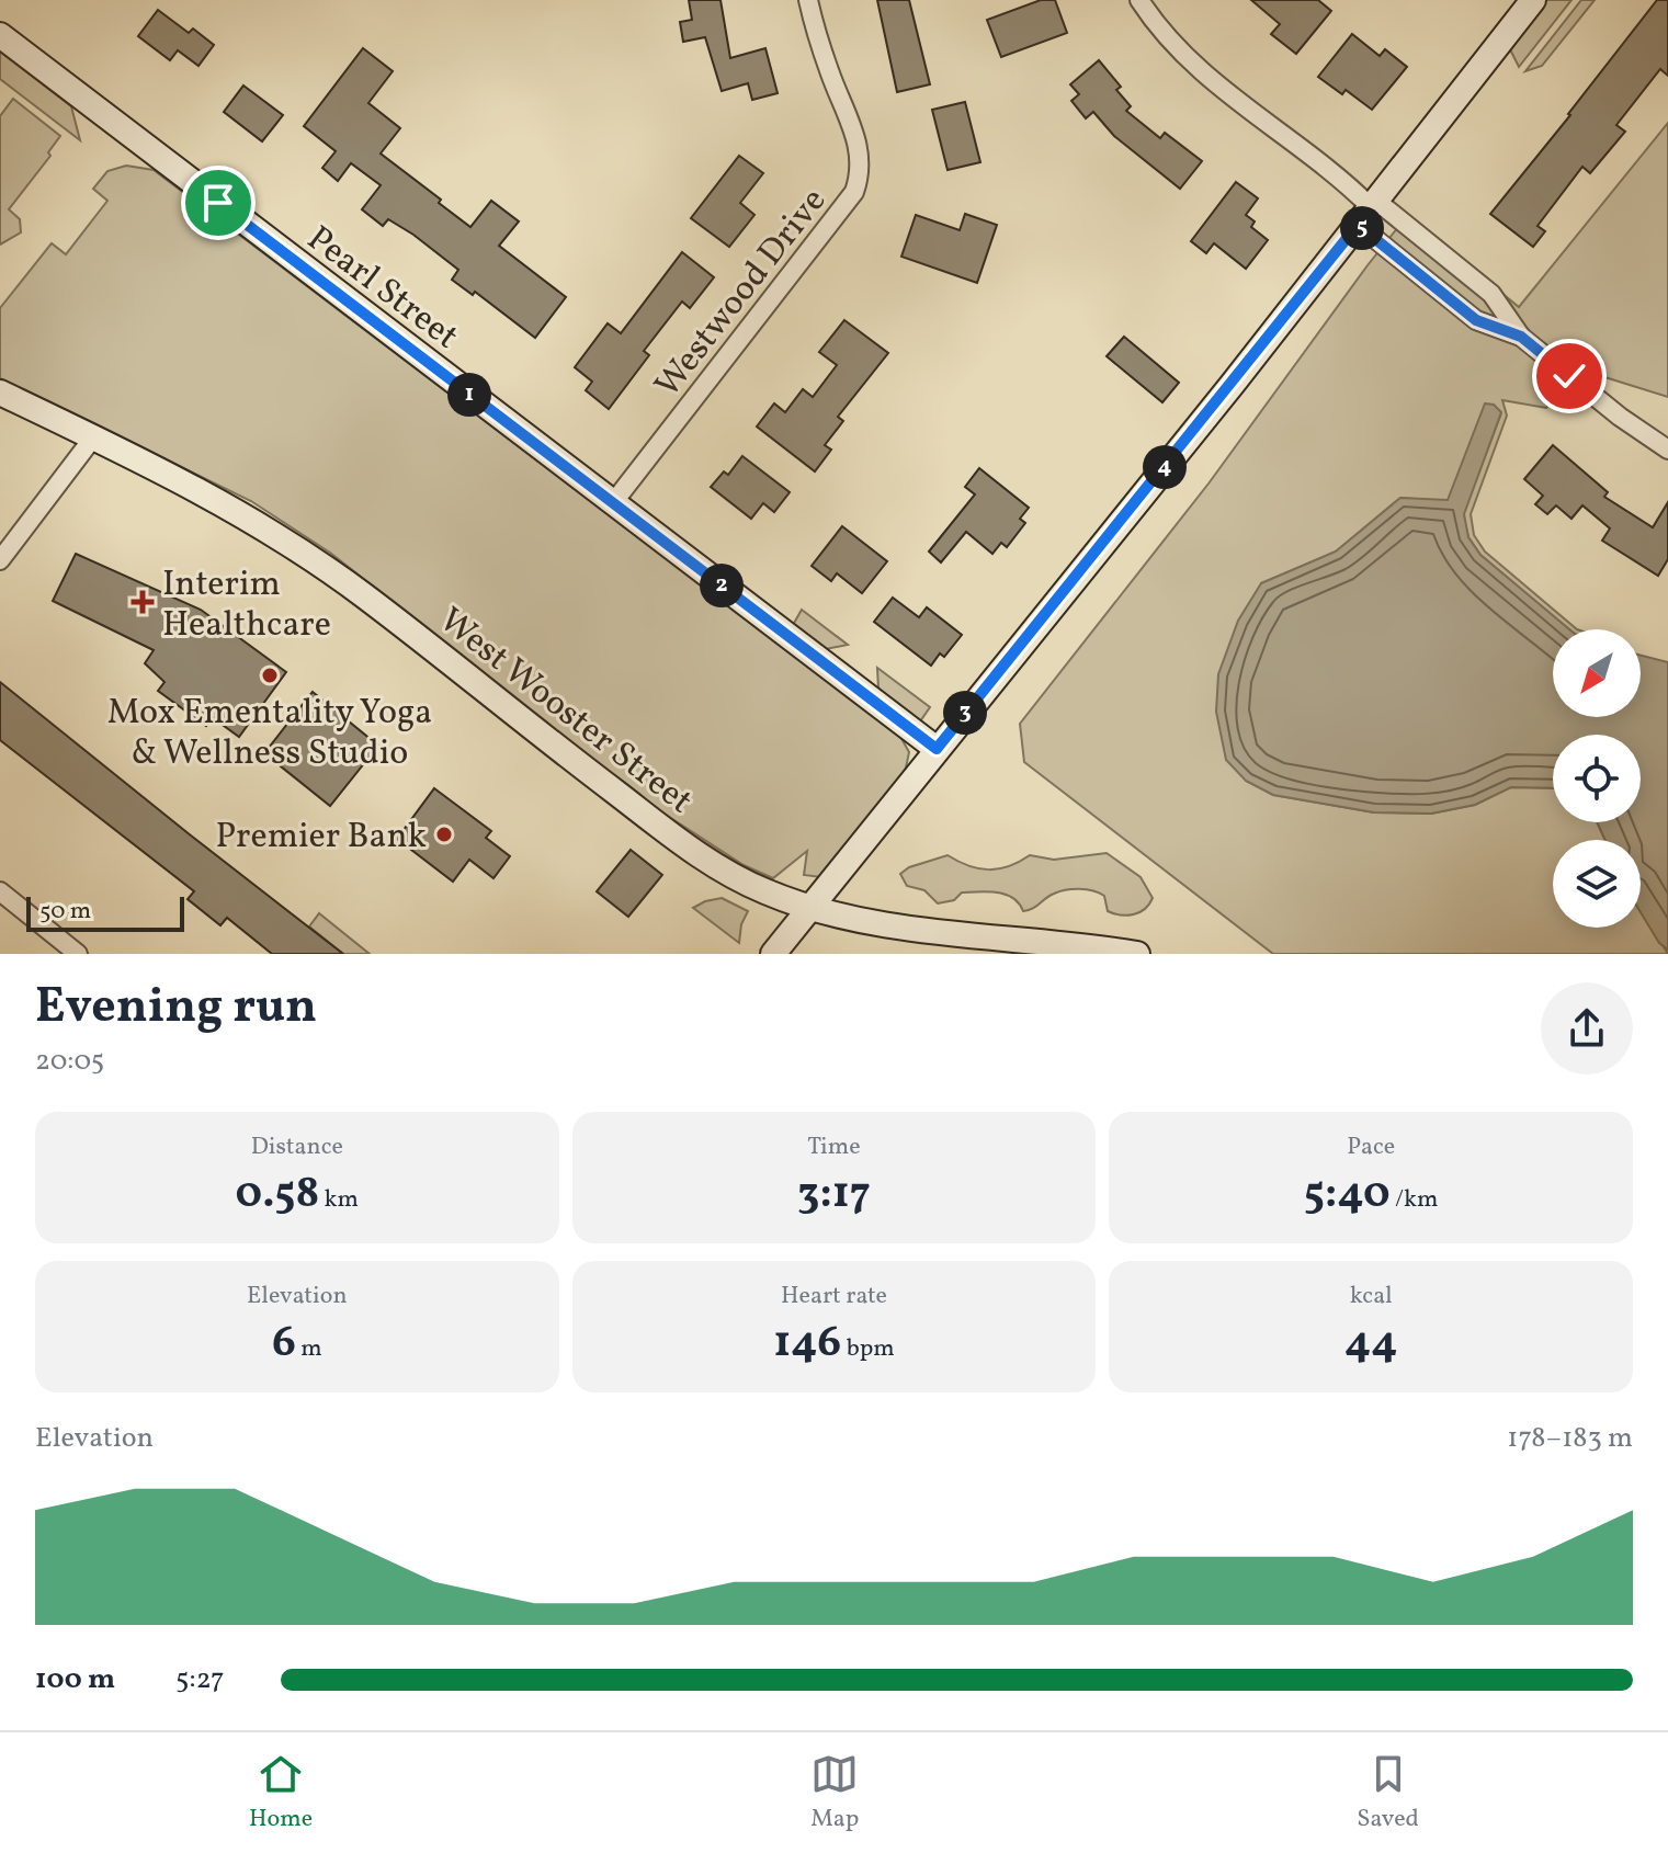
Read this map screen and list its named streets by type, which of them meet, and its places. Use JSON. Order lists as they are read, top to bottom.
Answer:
{
  "streets": {
    "street": ["Pearl Street", "Westwood Drive", "West Wooster Street"]
  },
  "crossings": [
    ["Pearl Street", "Westwood Drive"]
  ],
  "places": {
    "health": ["Interim Healthcare"],
    "other": ["Mox Ementality Yoga & Wellness Studio", "Premier Bank"]
  },
  "scale_bar": "50 m",
  "north": "bottom left",
  "page": {
    "pins": [
      "5",
      "1",
      "4",
      "2",
      "3"
    ],
    "scale": "50 m",
    "heading": ["Evening run", "20:05"],
    "stats": [
      ["Distance", "0.58 km"],
      ["Time", "3:17"],
      ["Pace", "5:40 /km"],
      ["Elevation", "6 m"],
      ["Heart rate", "146 bpm"],
      ["kcal", "44"]
    ],
    "chart": ["Elevation", "178–183 m"],
    "list": [
      {
        "name": "100 m",
        "note": "5:27"
      }
    ],
    "tabs": ["Home", "Map", "Saved"]
  }
}
